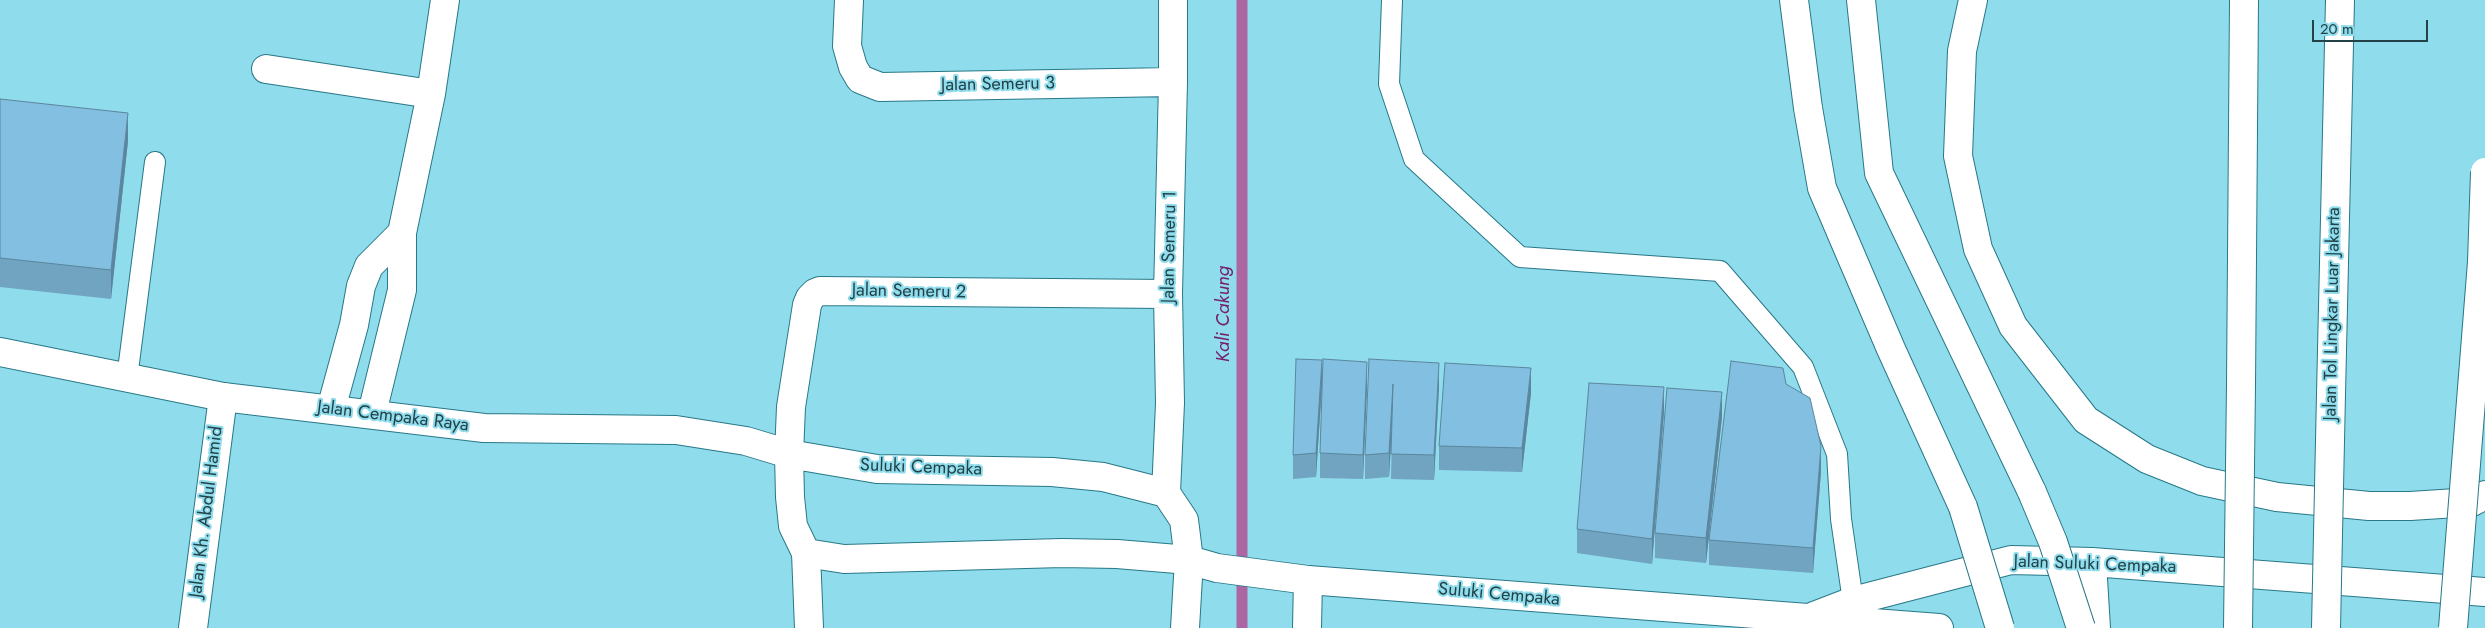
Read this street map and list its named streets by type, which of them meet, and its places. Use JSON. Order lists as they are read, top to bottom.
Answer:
{
  "streets": {
    "main road": [
      "Jalan Semeru 3",
      "Jalan Semeru 1",
      "Jalan Semeru 2",
      "Jalan Tol Lingkar Luar Jakarta",
      "Jalan Cempaka Raya",
      "Suluki Cempaka",
      "Jalan Kh. Abdul Hamid",
      "Jalan Suluki Cempaka"
    ]
  },
  "crossings": [
    ["Jalan Semeru 3", "Jalan Semeru 1"],
    ["Jalan Semeru 1", "Jalan Semeru 2"],
    ["Jalan Semeru 1", "Suluki Cempaka"],
    ["Jalan Semeru 2", "Jalan Cempaka Raya"],
    ["Jalan Semeru 2", "Suluki Cempaka"],
    ["Jalan Cempaka Raya", "Suluki Cempaka"],
    ["Jalan Cempaka Raya", "Jalan Kh. Abdul Hamid"],
    ["Suluki Cempaka", "Jalan Suluki Cempaka"]
  ],
  "water": ["Kali Cakung"],
  "scale_bar": "20 m"
}
